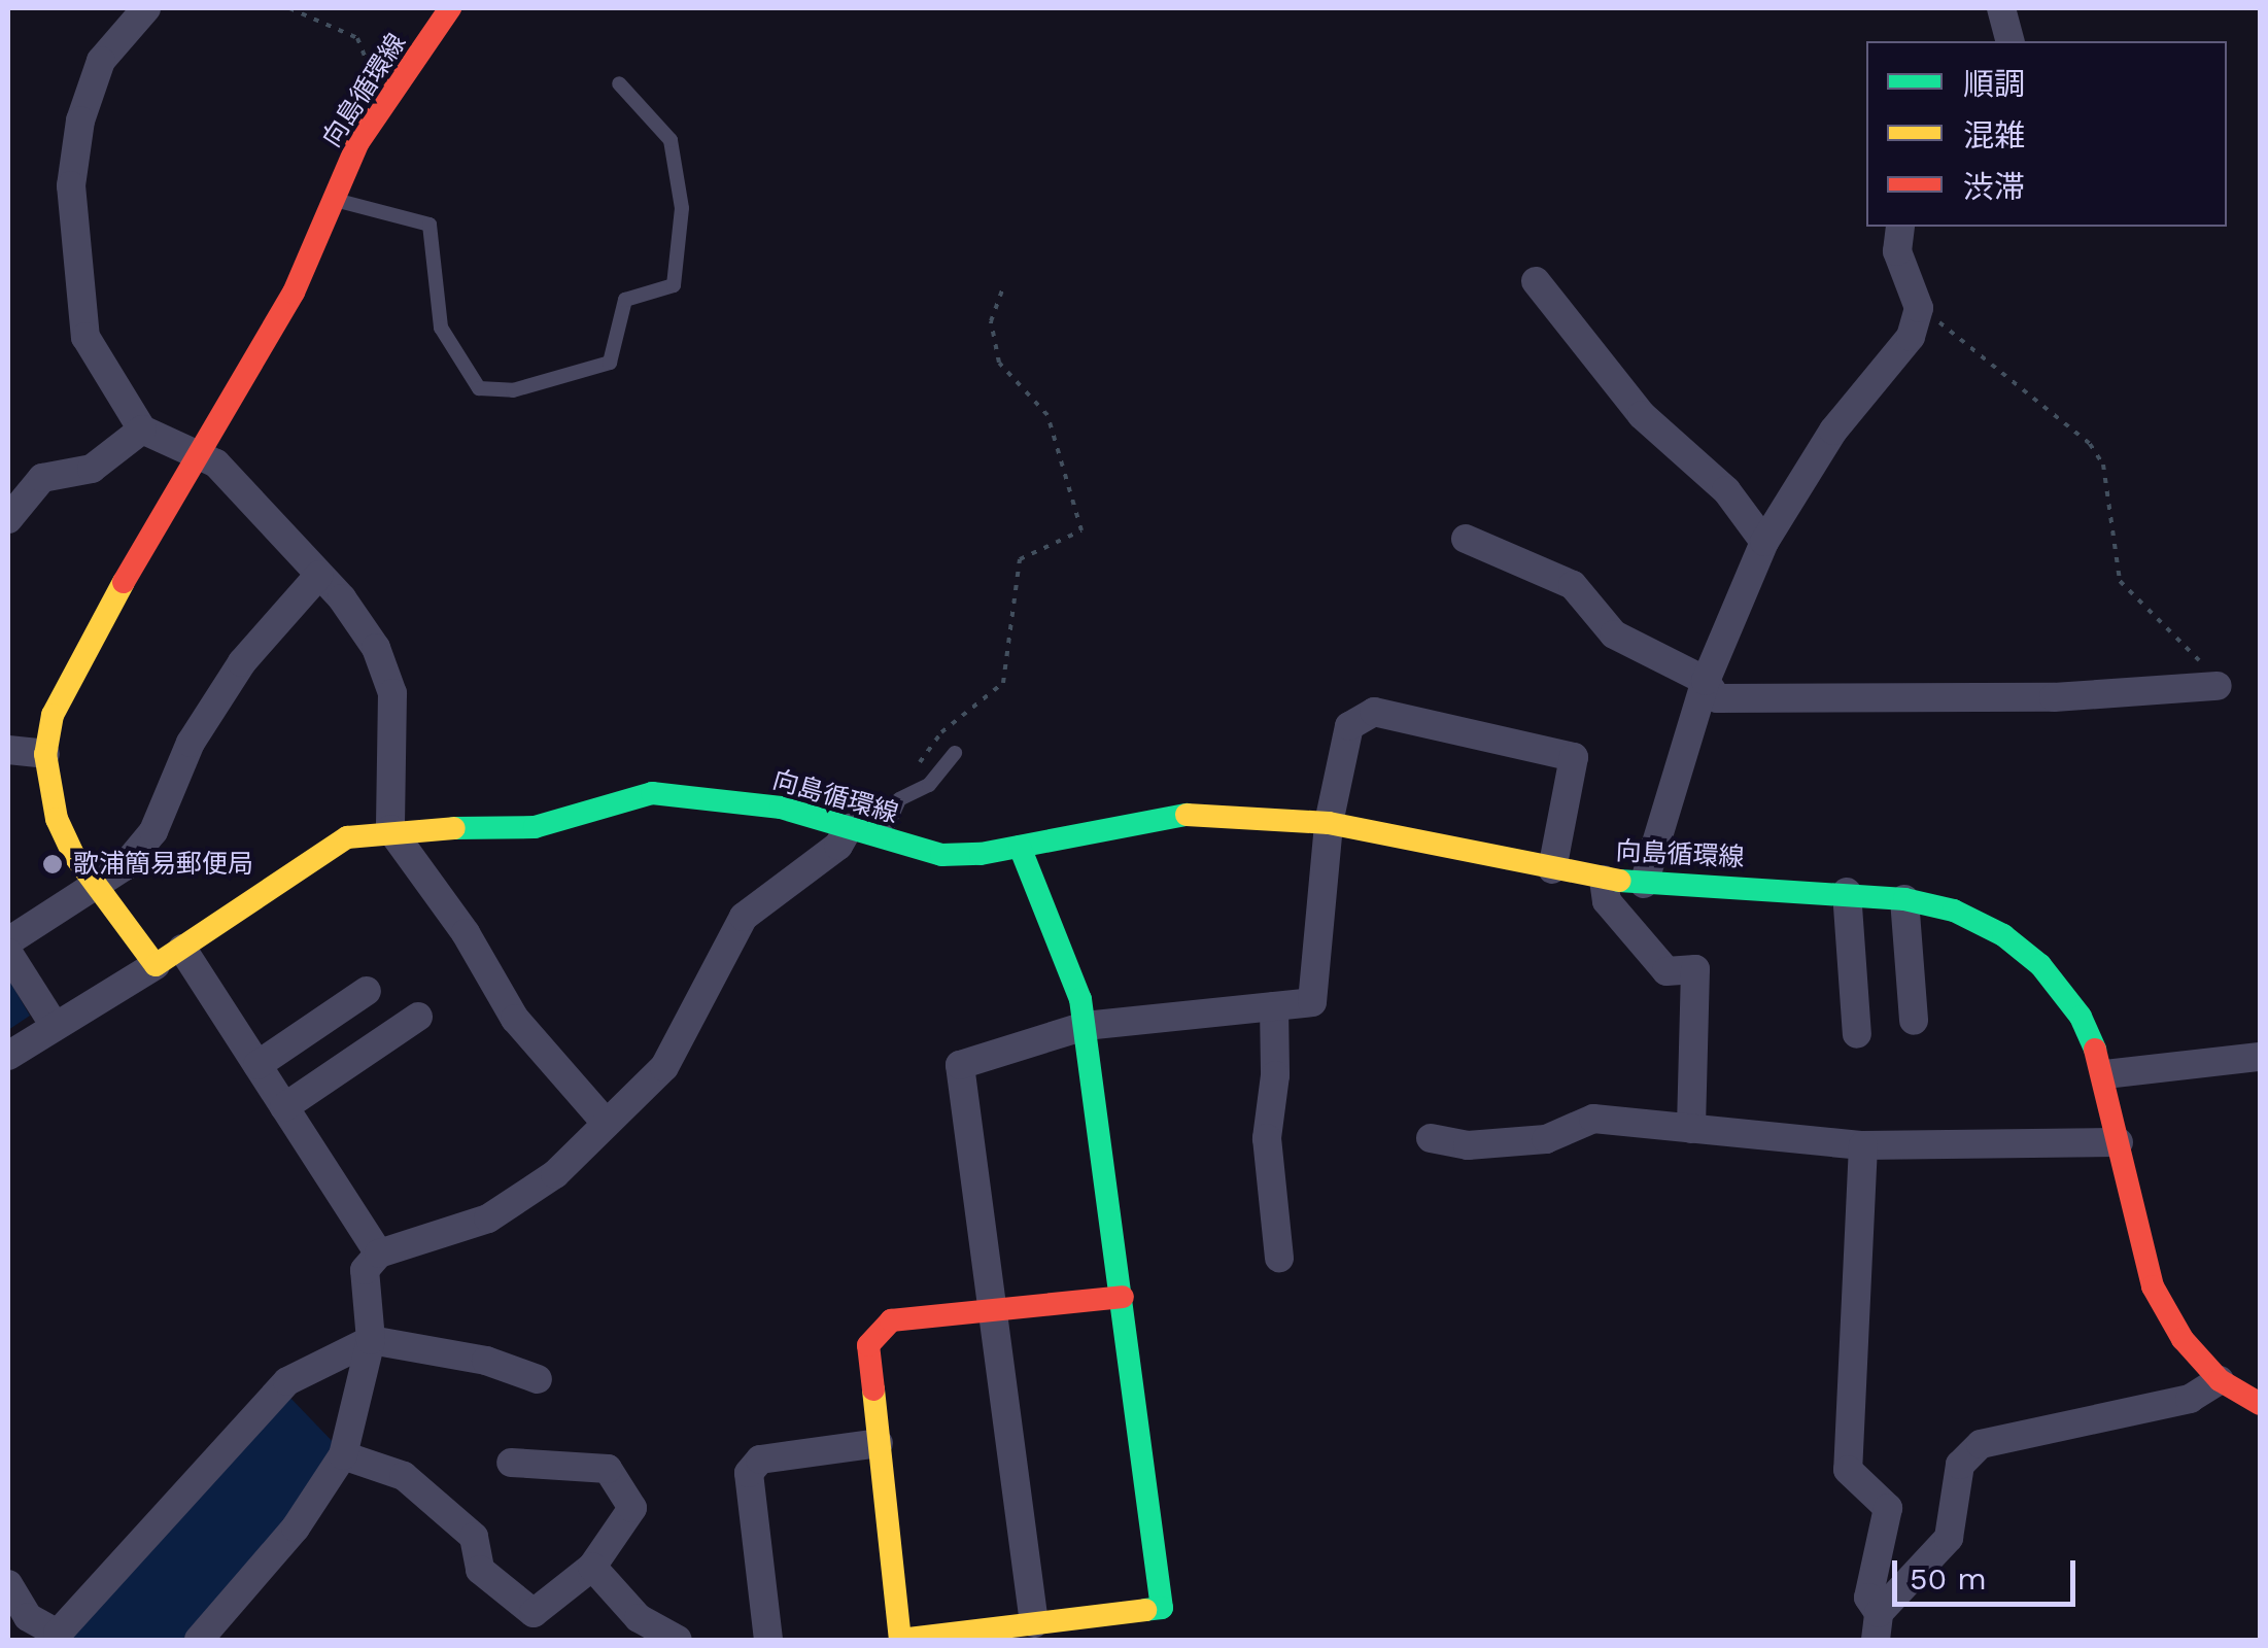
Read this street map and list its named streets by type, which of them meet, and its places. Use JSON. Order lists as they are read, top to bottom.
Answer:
{
  "streets": {
    "main road": ["向島循環線"]
  },
  "places": ["歌浦簡易郵便局"],
  "legend": ["順調", "混雑", "渋滞"],
  "scale_bar": "50 m"
}
